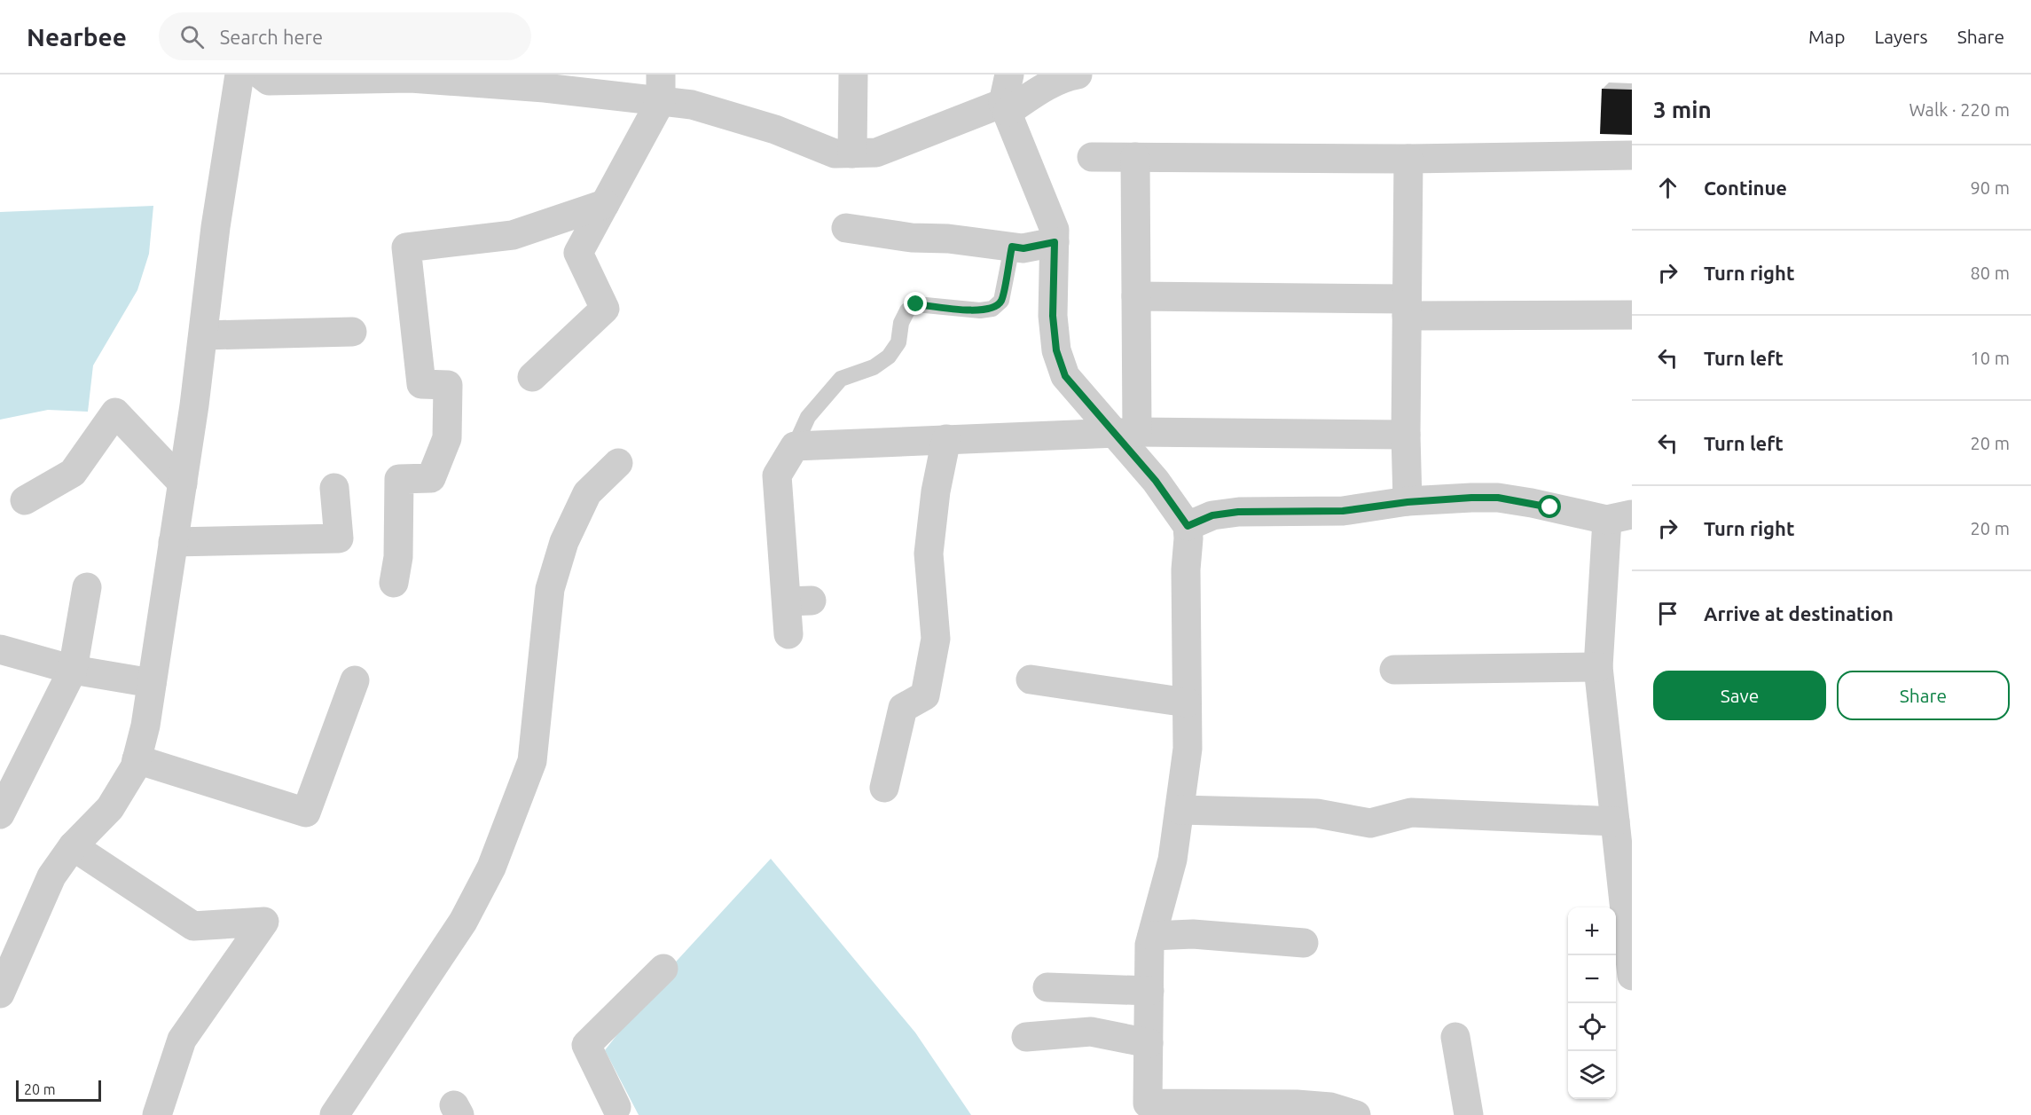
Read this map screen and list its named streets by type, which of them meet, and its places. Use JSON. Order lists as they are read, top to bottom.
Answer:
{
  "scale_bar": "20 m",
  "page": {
    "header": "Nearbee",
    "search": "Search here",
    "nav": ["Map", "Layers", "Share"],
    "heading": ["3 min", "Walk · 220 m"],
    "list": [
      ["Continue", "90 m"],
      ["Turn right", "80 m"],
      ["Turn left", "10 m"],
      ["Turn left", "20 m"],
      ["Turn right", "20 m"],
      "Arrive at destination"
    ],
    "buttons": ["Save", "Share"],
    "map_buttons": ["+", "−"],
    "scale": "20 m"
  }
}
